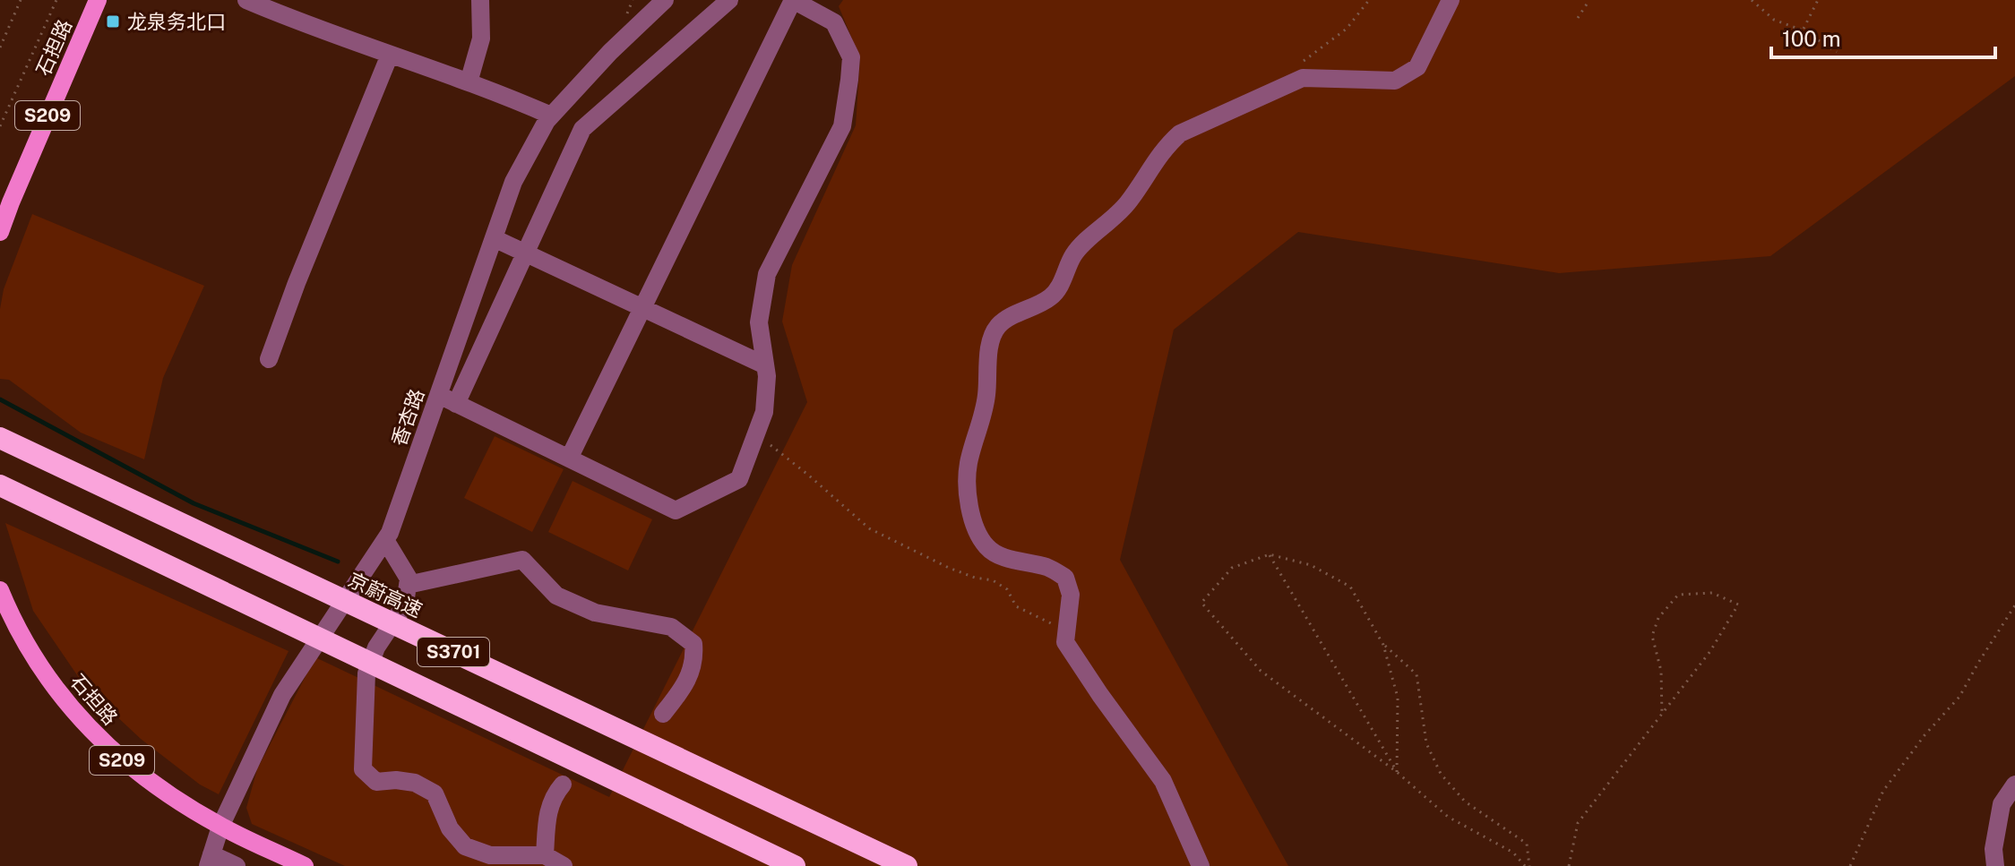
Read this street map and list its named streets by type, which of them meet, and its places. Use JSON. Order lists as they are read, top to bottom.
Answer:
{
  "streets": {
    "highway": ["京蔚高速", "S3701"],
    "main road": ["石担路", "S209"],
    "street": ["香杏路"]
  },
  "crossings": [
    ["石担路", "香杏路"]
  ],
  "places": {
    "transit": ["龙泉务北口"]
  },
  "scale_bar": "100 m"
}
